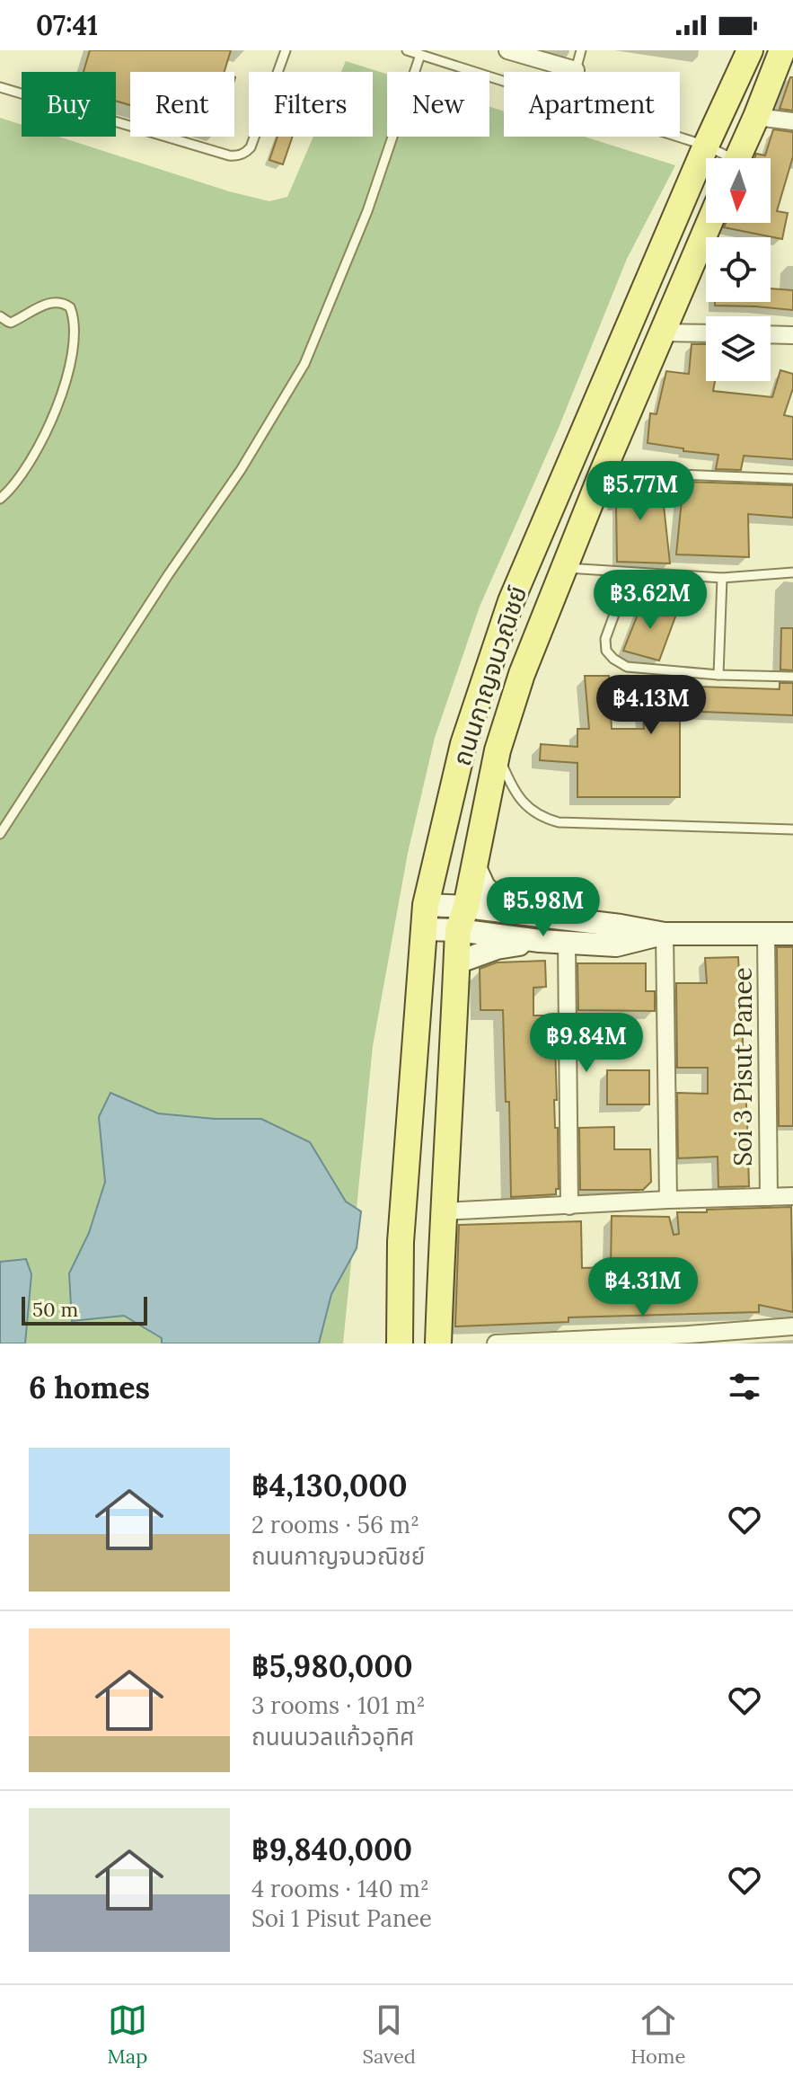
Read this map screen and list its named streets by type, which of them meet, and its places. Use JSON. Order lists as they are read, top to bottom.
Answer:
{
  "streets": {
    "main road": ["ถนนกาญจนวณิชย์"],
    "street": ["Soi 3 Pisut Panee"]
  },
  "scale_bar": "50 m",
  "north": "bottom",
  "page": {
    "status": "07:41",
    "chip": [
      "Buy",
      "Rent",
      "Filters",
      "New",
      "Apartment"
    ],
    "price": [
      "฿5.77M",
      "฿3.62M",
      "฿4.13M",
      "฿5.98M",
      "฿9.84M",
      "฿4.31M"
    ],
    "scale": "50 m",
    "heading": "6 homes",
    "list": [
      {
        "name": "฿4,130,000",
        "note": "2 rooms · 56 m² · ถนนกาญจนวณิชย์"
      },
      {
        "name": "฿5,980,000",
        "note": "3 rooms · 101 m² · ถนนนวลแก้วอุทิศ"
      },
      {
        "name": "฿9,840,000",
        "note": "4 rooms · 140 m² · Soi 1 Pisut Panee"
      }
    ],
    "tabs": ["Map", "Saved", "Home"]
  }
}
